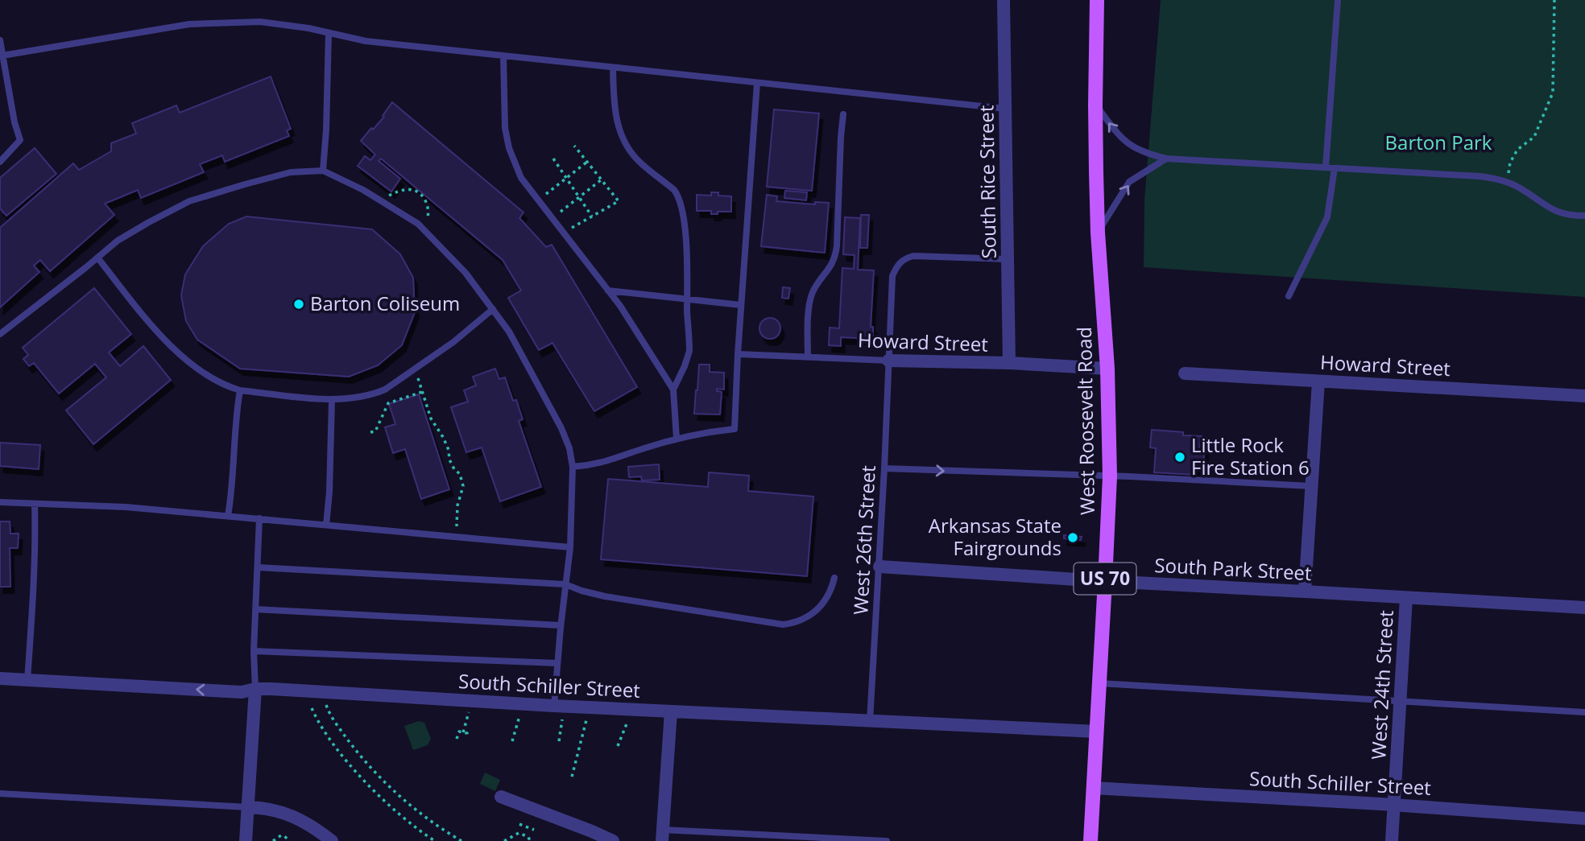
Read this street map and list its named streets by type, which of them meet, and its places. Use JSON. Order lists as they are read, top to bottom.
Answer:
{
  "streets": {
    "main road": ["West Roosevelt Road", "US 70"],
    "street": [
      "South Rice Street",
      "Howard Street",
      "South Park Street",
      "West 24th Street",
      "South Schiller Street"
    ],
    "lane": ["West 26th Street"]
  },
  "crossings": [
    ["South Rice Street", "Howard Street"],
    ["South Rice Street", "West 26th Street"],
    ["Howard Street", "West Roosevelt Road"],
    ["Howard Street", "West 26th Street"],
    ["West Roosevelt Road", "South Park Street"],
    ["West Roosevelt Road", "South Schiller Street"],
    ["West 26th Street", "South Park Street"],
    ["West 26th Street", "South Schiller Street"],
    ["South Park Street", "West 24th Street"],
    ["West 24th Street", "South Schiller Street"]
  ],
  "parks": ["Barton Park"],
  "places": ["Barton Coliseum", "Little Rock Fire Station 6", "Arkansas State Fairgrounds"]
}
